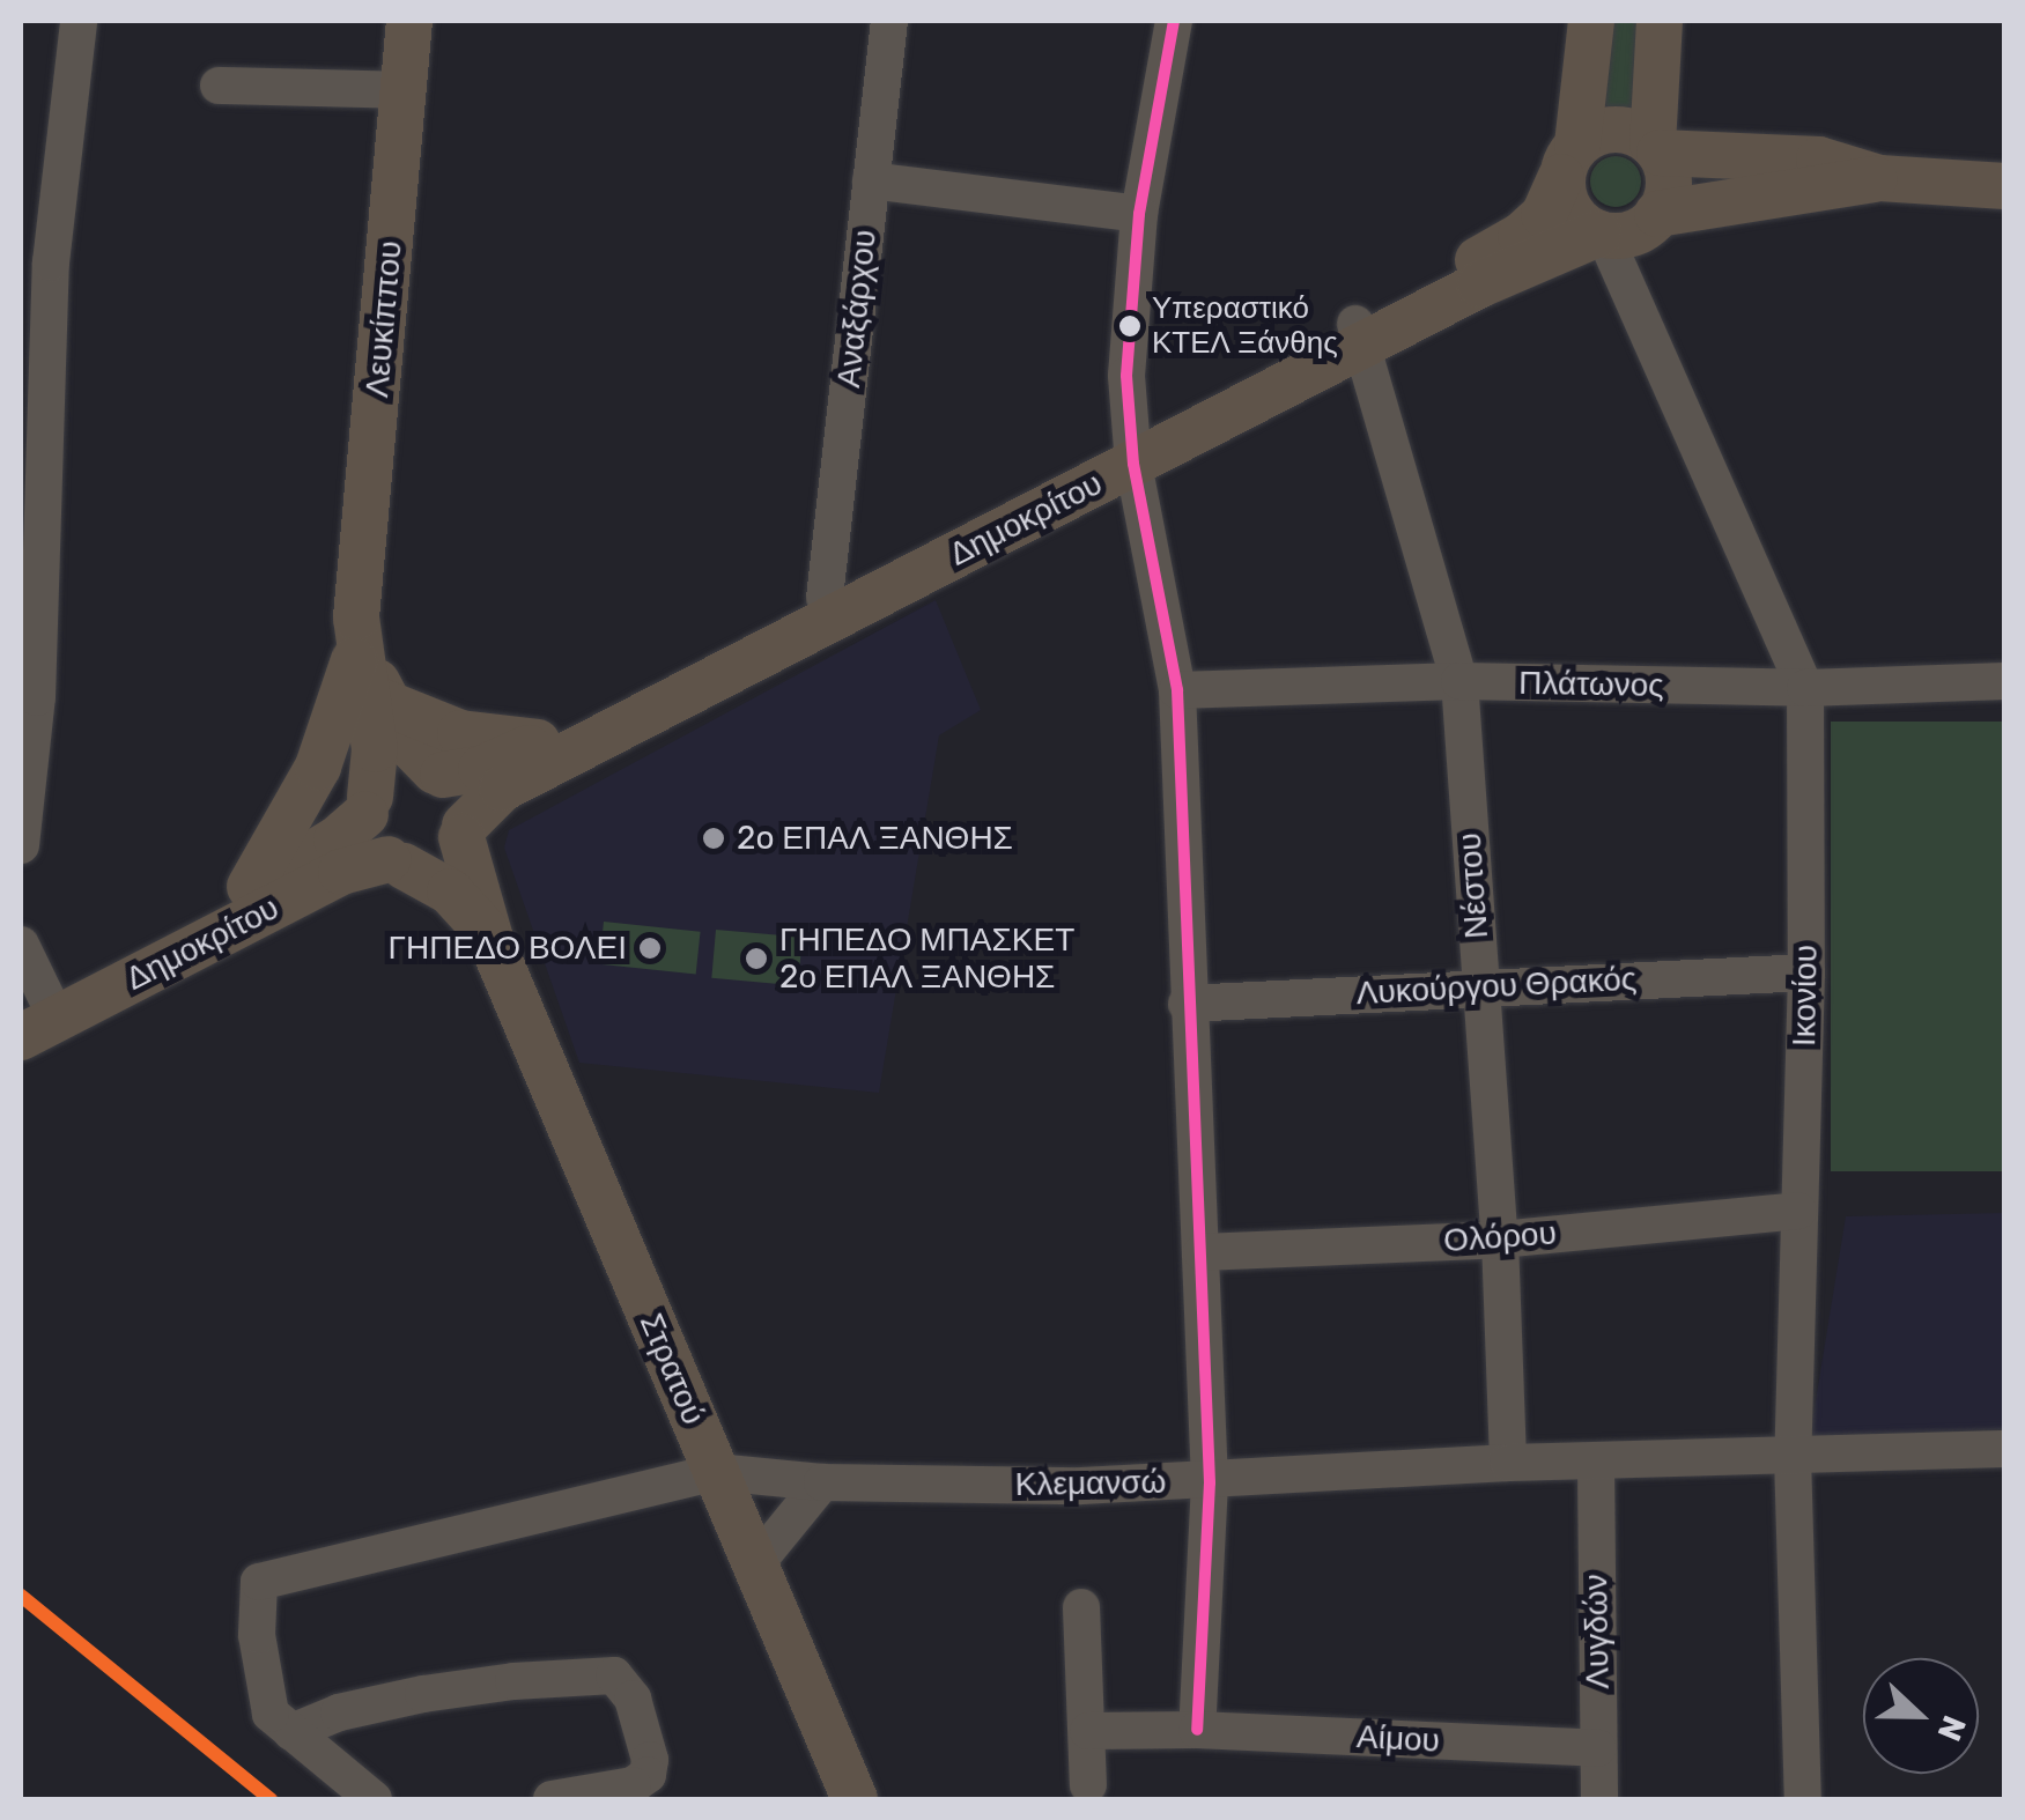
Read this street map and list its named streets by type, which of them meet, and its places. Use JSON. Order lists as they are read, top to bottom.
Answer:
{
  "streets": {
    "main road": ["Λευκίππου", "Δημοκρίτου", "Στρατού"],
    "street": [
      "Αναξάρχου",
      "Πλάτωνος",
      "Νέστου",
      "Λυκούργου Θρακός",
      "Ικονίου",
      "Ολόρου",
      "Κλεμανσώ",
      "Λυγδών",
      "Αίμου"
    ]
  },
  "crossings": [
    ["Αναξάρχου", "Δημοκρίτου"],
    ["Λευκίππου", "Δημοκρίτου"],
    ["Λευκίππου", "Στρατού"],
    ["Δημοκρίτου", "Νέστου"],
    ["Δημοκρίτου", "Ικονίου"],
    ["Δημοκρίτου", "Στρατού"],
    ["Πλάτωνος", "Νέστου"],
    ["Πλάτωνος", "Ικονίου"],
    ["Νέστου", "Λυκούργου Θρακός"],
    ["Νέστου", "Ολόρου"],
    ["Νέστου", "Κλεμανσώ"],
    ["Λυκούργου Θρακός", "Ικονίου"],
    ["Ικονίου", "Ολόρου"],
    ["Ικονίου", "Κλεμανσώ"],
    ["Στρατού", "Κλεμανσώ"],
    ["Κλεμανσώ", "Λυγδών"],
    ["Λυγδών", "Αίμου"]
  ],
  "places": [
    "Υπεραστικό ΚΤΕΛ Ξάνθης",
    "2o ΕΠΑΛ ΞΑΝΘΗΣ",
    "ΓΗΠΕΔΟ ΒΟΛΕΙ",
    "ΓΗΠΕΔΟ ΜΠΑΣΚΕΤ 2ο ΕΠΑΛ ΞΑΝΘΗΣ"
  ],
  "north": "right"
}
